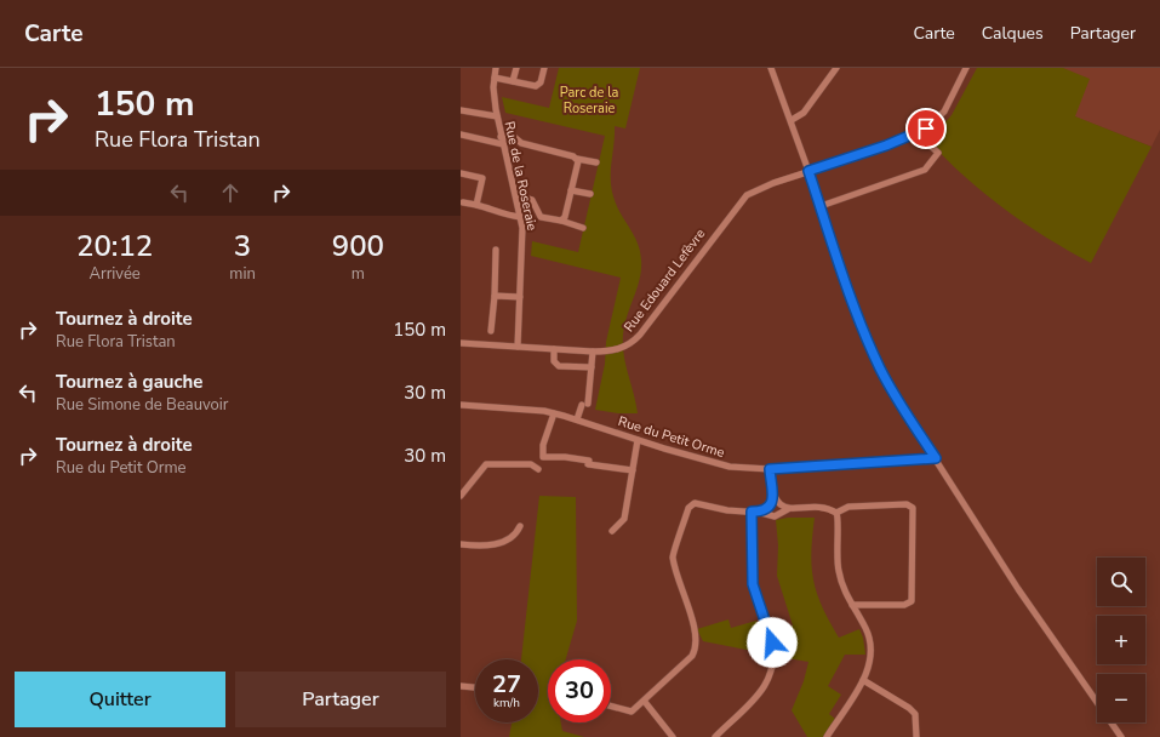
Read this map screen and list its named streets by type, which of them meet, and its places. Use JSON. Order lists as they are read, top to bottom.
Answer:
{
  "streets": {
    "street": ["Rue de la Roseraie", "Rue Edouard Lefèvre", "Rue du Petit Orme"]
  },
  "crossings": [
    ["Rue de la Roseraie", "Rue Edouard Lefèvre"]
  ],
  "parks": ["Parc de la Roseraie"],
  "page": {
    "header": "Carte",
    "nav": ["Carte", "Calques", "Partager"],
    "turn": ["150 m", "Rue Flora Tristan"],
    "eta": [
      "20:12",
      "Arrivée",
      "3",
      "min",
      "900",
      "m"
    ],
    "list": [
      {
        "name": "Tournez à droite",
        "note": "Rue Flora Tristan",
        "value": "150 m"
      },
      {
        "name": "Tournez à gauche",
        "note": "Rue Simone de Beauvoir",
        "value": "30 m"
      },
      {
        "name": "Tournez à droite",
        "note": "Rue du Petit Orme",
        "value": "30 m"
      }
    ],
    "map_buttons": ["+", "−"],
    "speed": "27 km/h",
    "limit": "30",
    "buttons": ["Quitter", "Partager"]
  }
}
